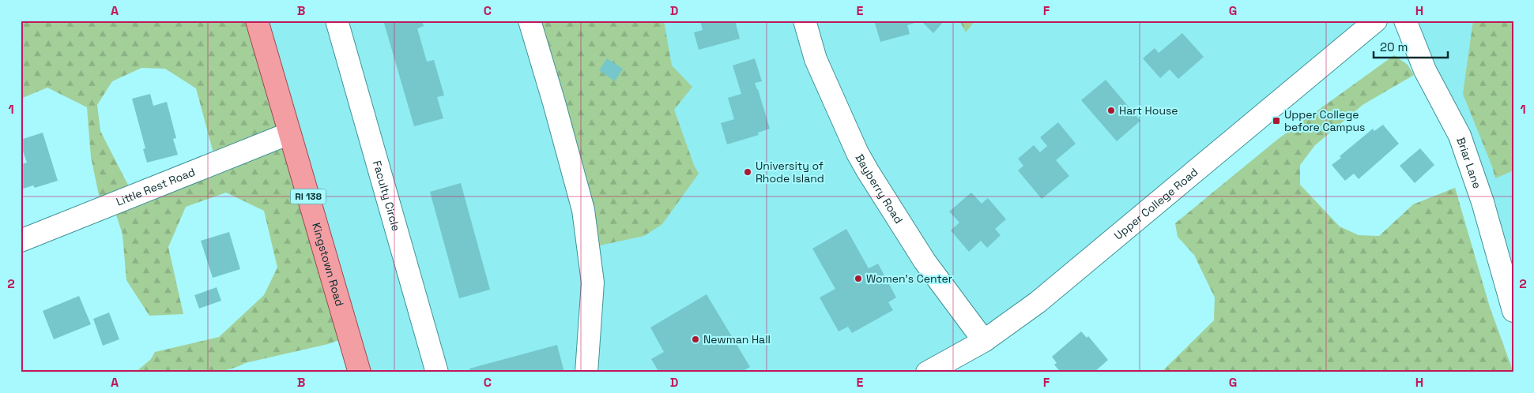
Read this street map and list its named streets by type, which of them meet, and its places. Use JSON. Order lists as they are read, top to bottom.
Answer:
{
  "streets": {
    "main road": ["RI 138", "Kingstown Road"],
    "street": [
      "Briar Lane",
      "Little Rest Road",
      "Bayberry Road",
      "Faculty Circle",
      "Upper College Road"
    ]
  },
  "crossings": [
    ["Little Rest Road", "Kingstown Road"],
    ["Bayberry Road", "Upper College Road"]
  ],
  "places": {
    "other": [
      "Hart House",
      "University of Rhode Island",
      "Women's Center",
      "Newman Hall"
    ],
    "transit": ["Upper College before Campus"]
  },
  "scale_bar": "20 m",
  "grid": {
    "columns": [
      "A",
      "B",
      "C",
      "D",
      "E",
      "F",
      "G",
      "H"
    ],
    "rows": ["1", "2"]
  }
}
